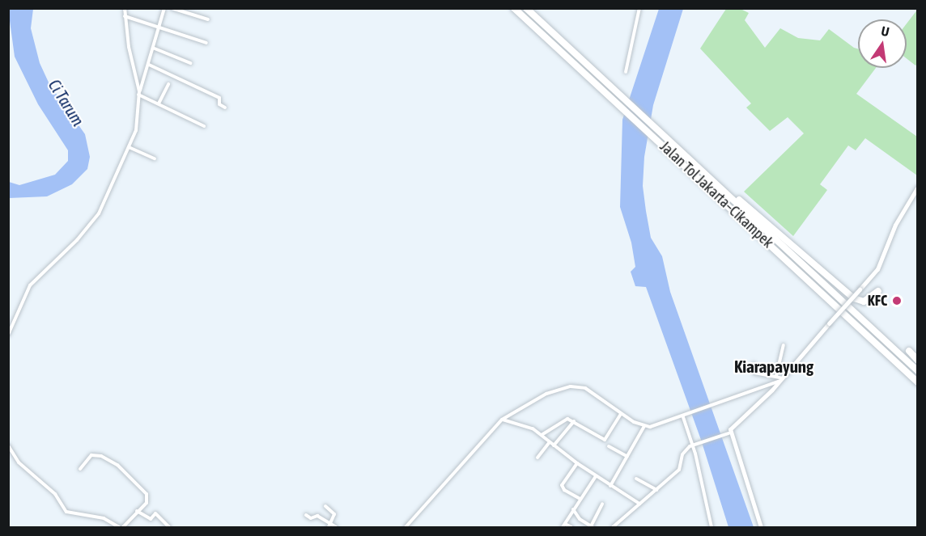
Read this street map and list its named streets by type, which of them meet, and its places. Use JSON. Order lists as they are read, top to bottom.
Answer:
{
  "streets": {
    "highway": ["Jalan Tol Jakarta–Cikampek"]
  },
  "districts": ["Kiarapayung"],
  "water": ["Ci Tarum"],
  "places": ["KFC"],
  "north": "top"
}
